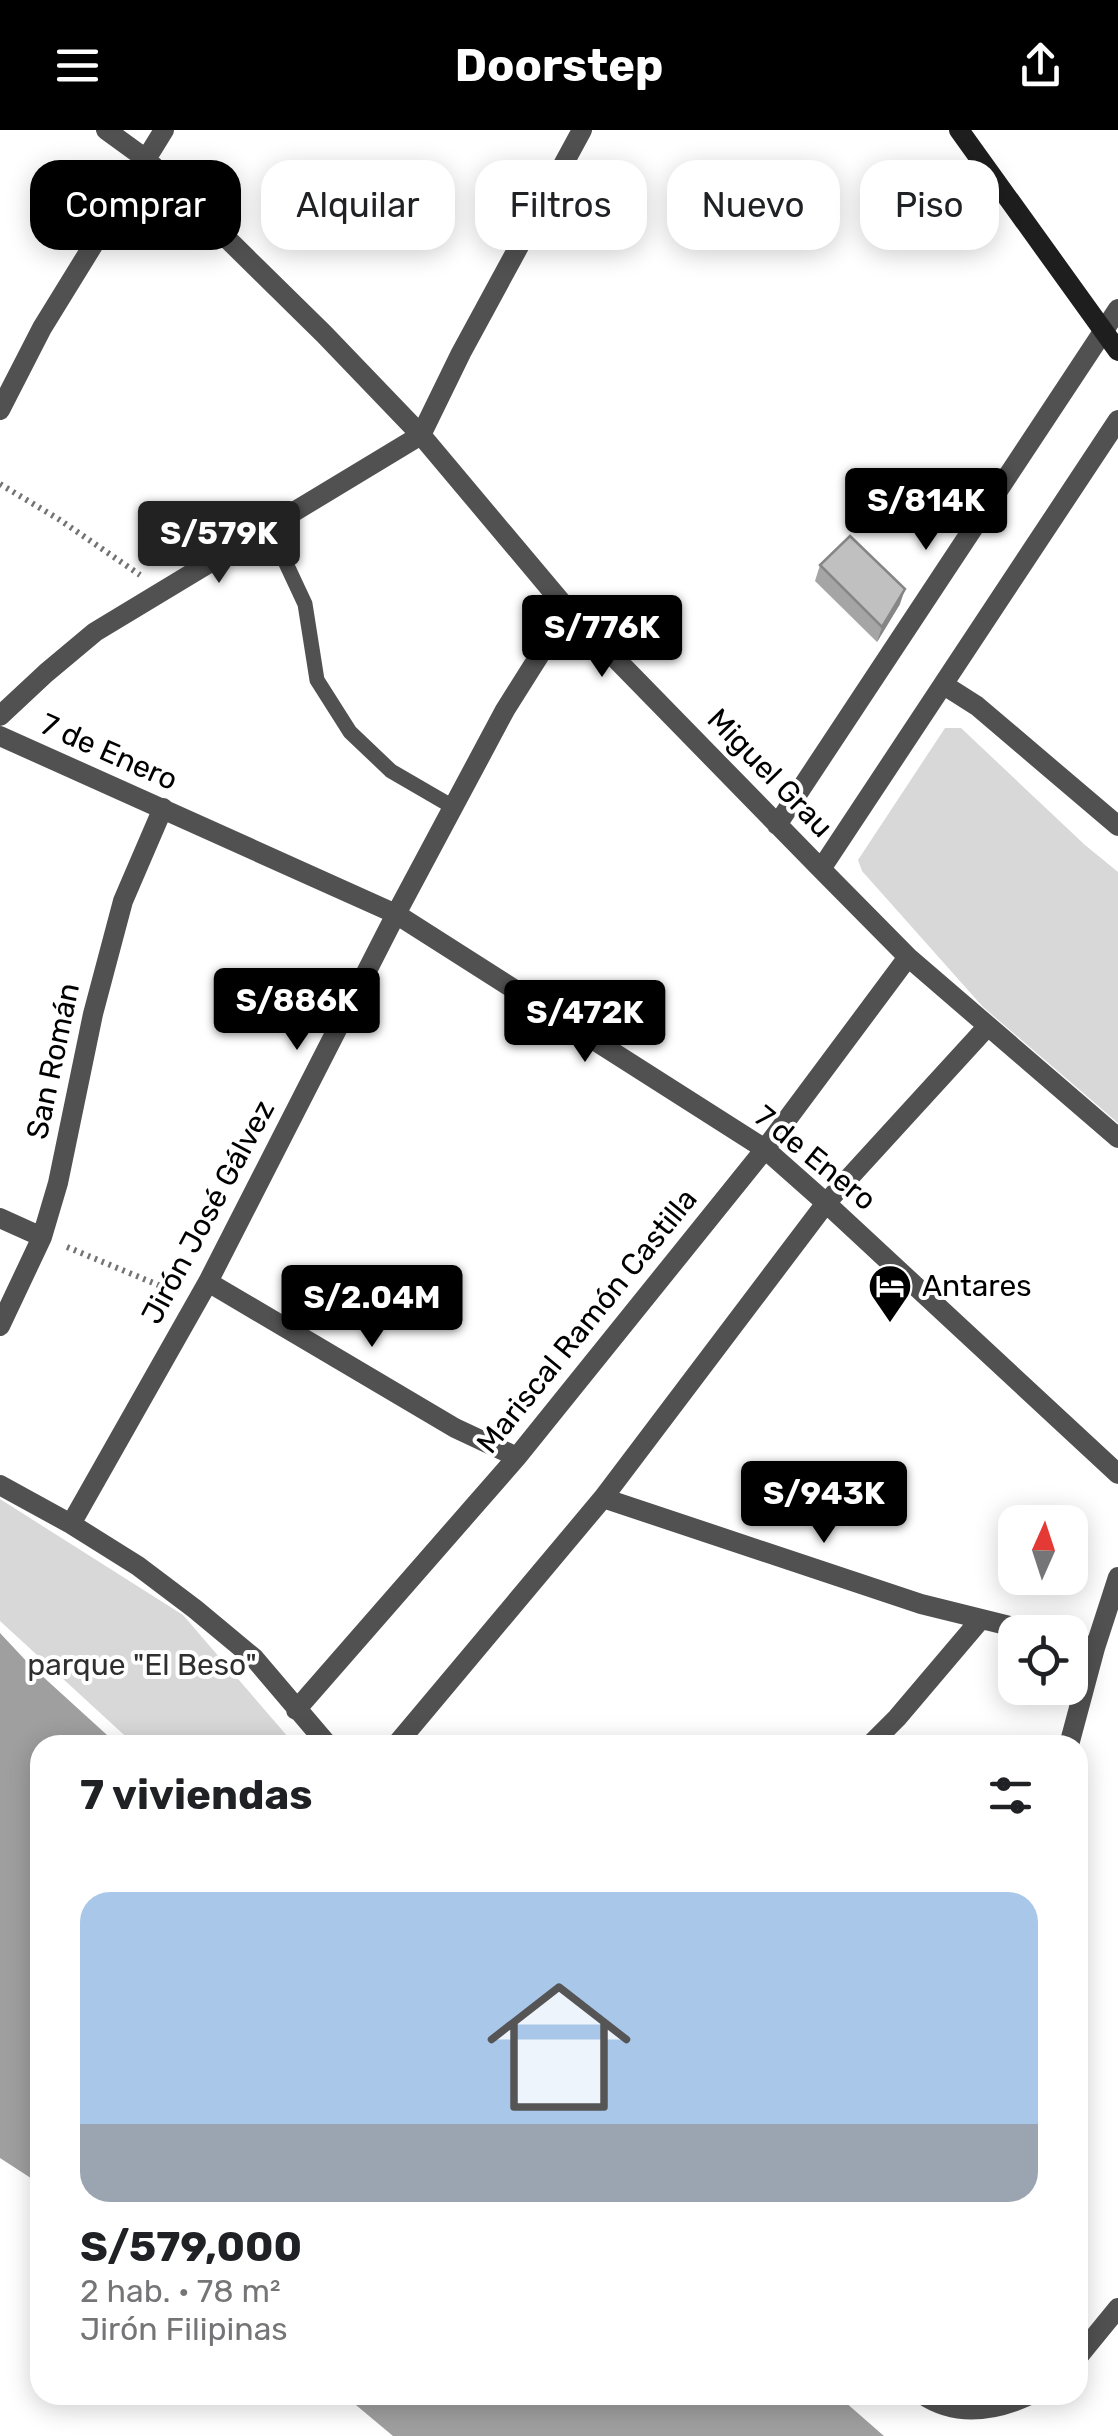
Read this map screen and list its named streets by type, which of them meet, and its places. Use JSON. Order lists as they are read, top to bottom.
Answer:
{
  "streets": {
    "street": [
      "7 de Enero",
      "Miguel Grau",
      "San Román",
      "Jirón José Gálvez",
      "Mariscal Ramón Castilla"
    ]
  },
  "crossings": [
    ["7 de Enero", "San Román"],
    ["7 de Enero", "Jirón José Gálvez"],
    ["7 de Enero", "Mariscal Ramón Castilla"],
    ["Miguel Grau", "Jirón José Gálvez"],
    ["Miguel Grau", "Mariscal Ramón Castilla"]
  ],
  "parks": ["parque \"El Beso\""],
  "places": {
    "hotel": ["Antares"]
  },
  "north": "top",
  "page": {
    "header": "Doorstep",
    "chip": [
      "Comprar",
      "Alquilar",
      "Filtros",
      "Nuevo",
      "Piso"
    ],
    "price": [
      "S/814K",
      "S/579K",
      "S/776K",
      "S/886K",
      "S/472K",
      "S/2.04M",
      "S/943K"
    ],
    "heading": "7 viviendas",
    "list": [
      {
        "name": "S/579,000",
        "note": "2 hab. · 78 m² · Jirón Filipinas"
      }
    ]
  }
}
